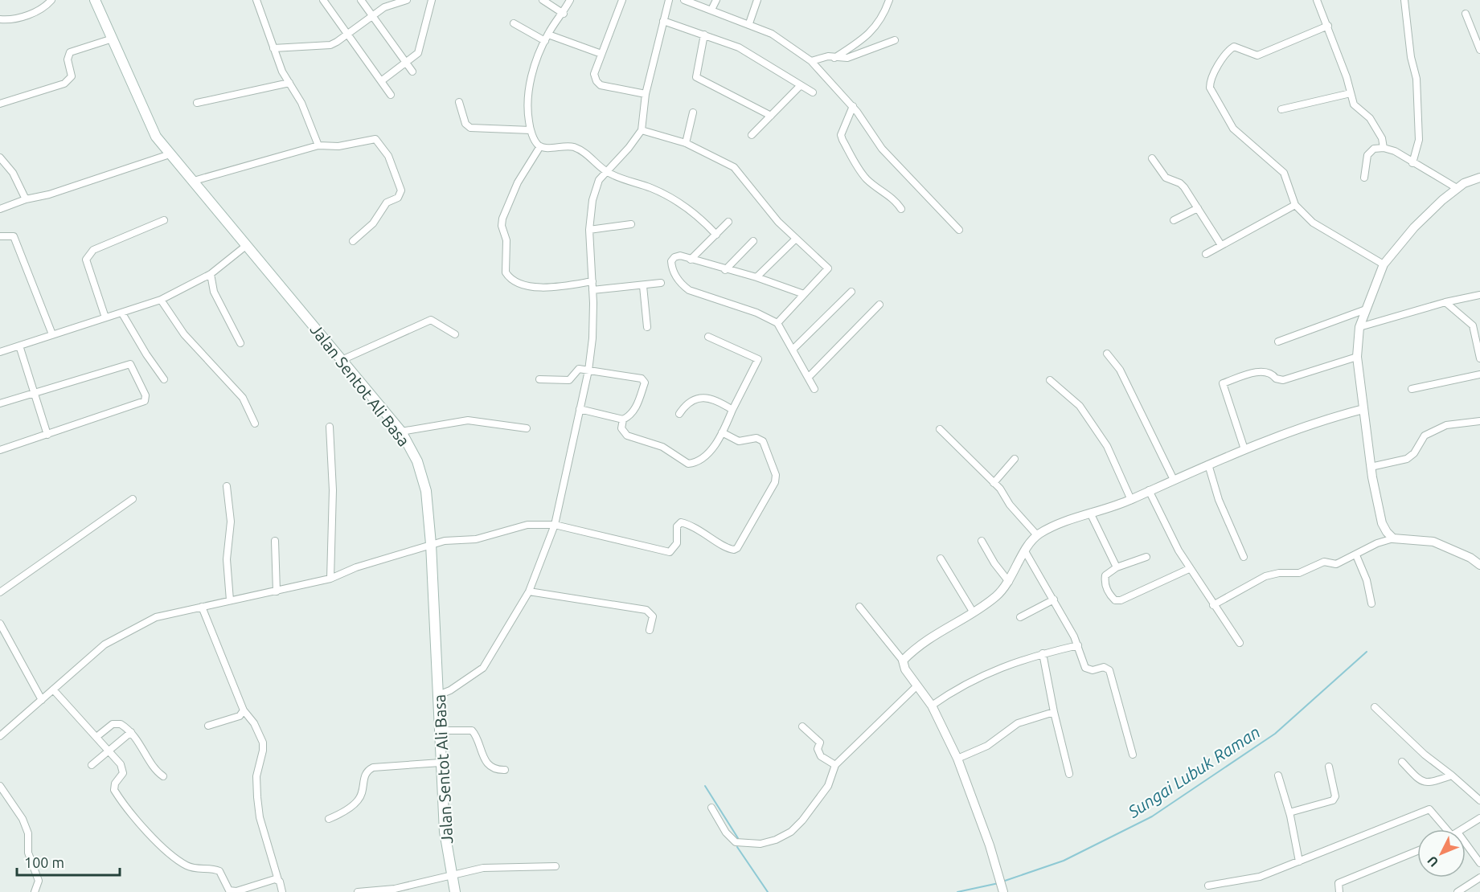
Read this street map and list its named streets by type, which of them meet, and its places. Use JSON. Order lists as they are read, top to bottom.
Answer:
{
  "streets": {
    "main road": ["Jalan Sentot Ali Basa"]
  },
  "water": ["Sungai Lubuk Raman"],
  "scale_bar": "100 m",
  "north": "bottom left"
}
